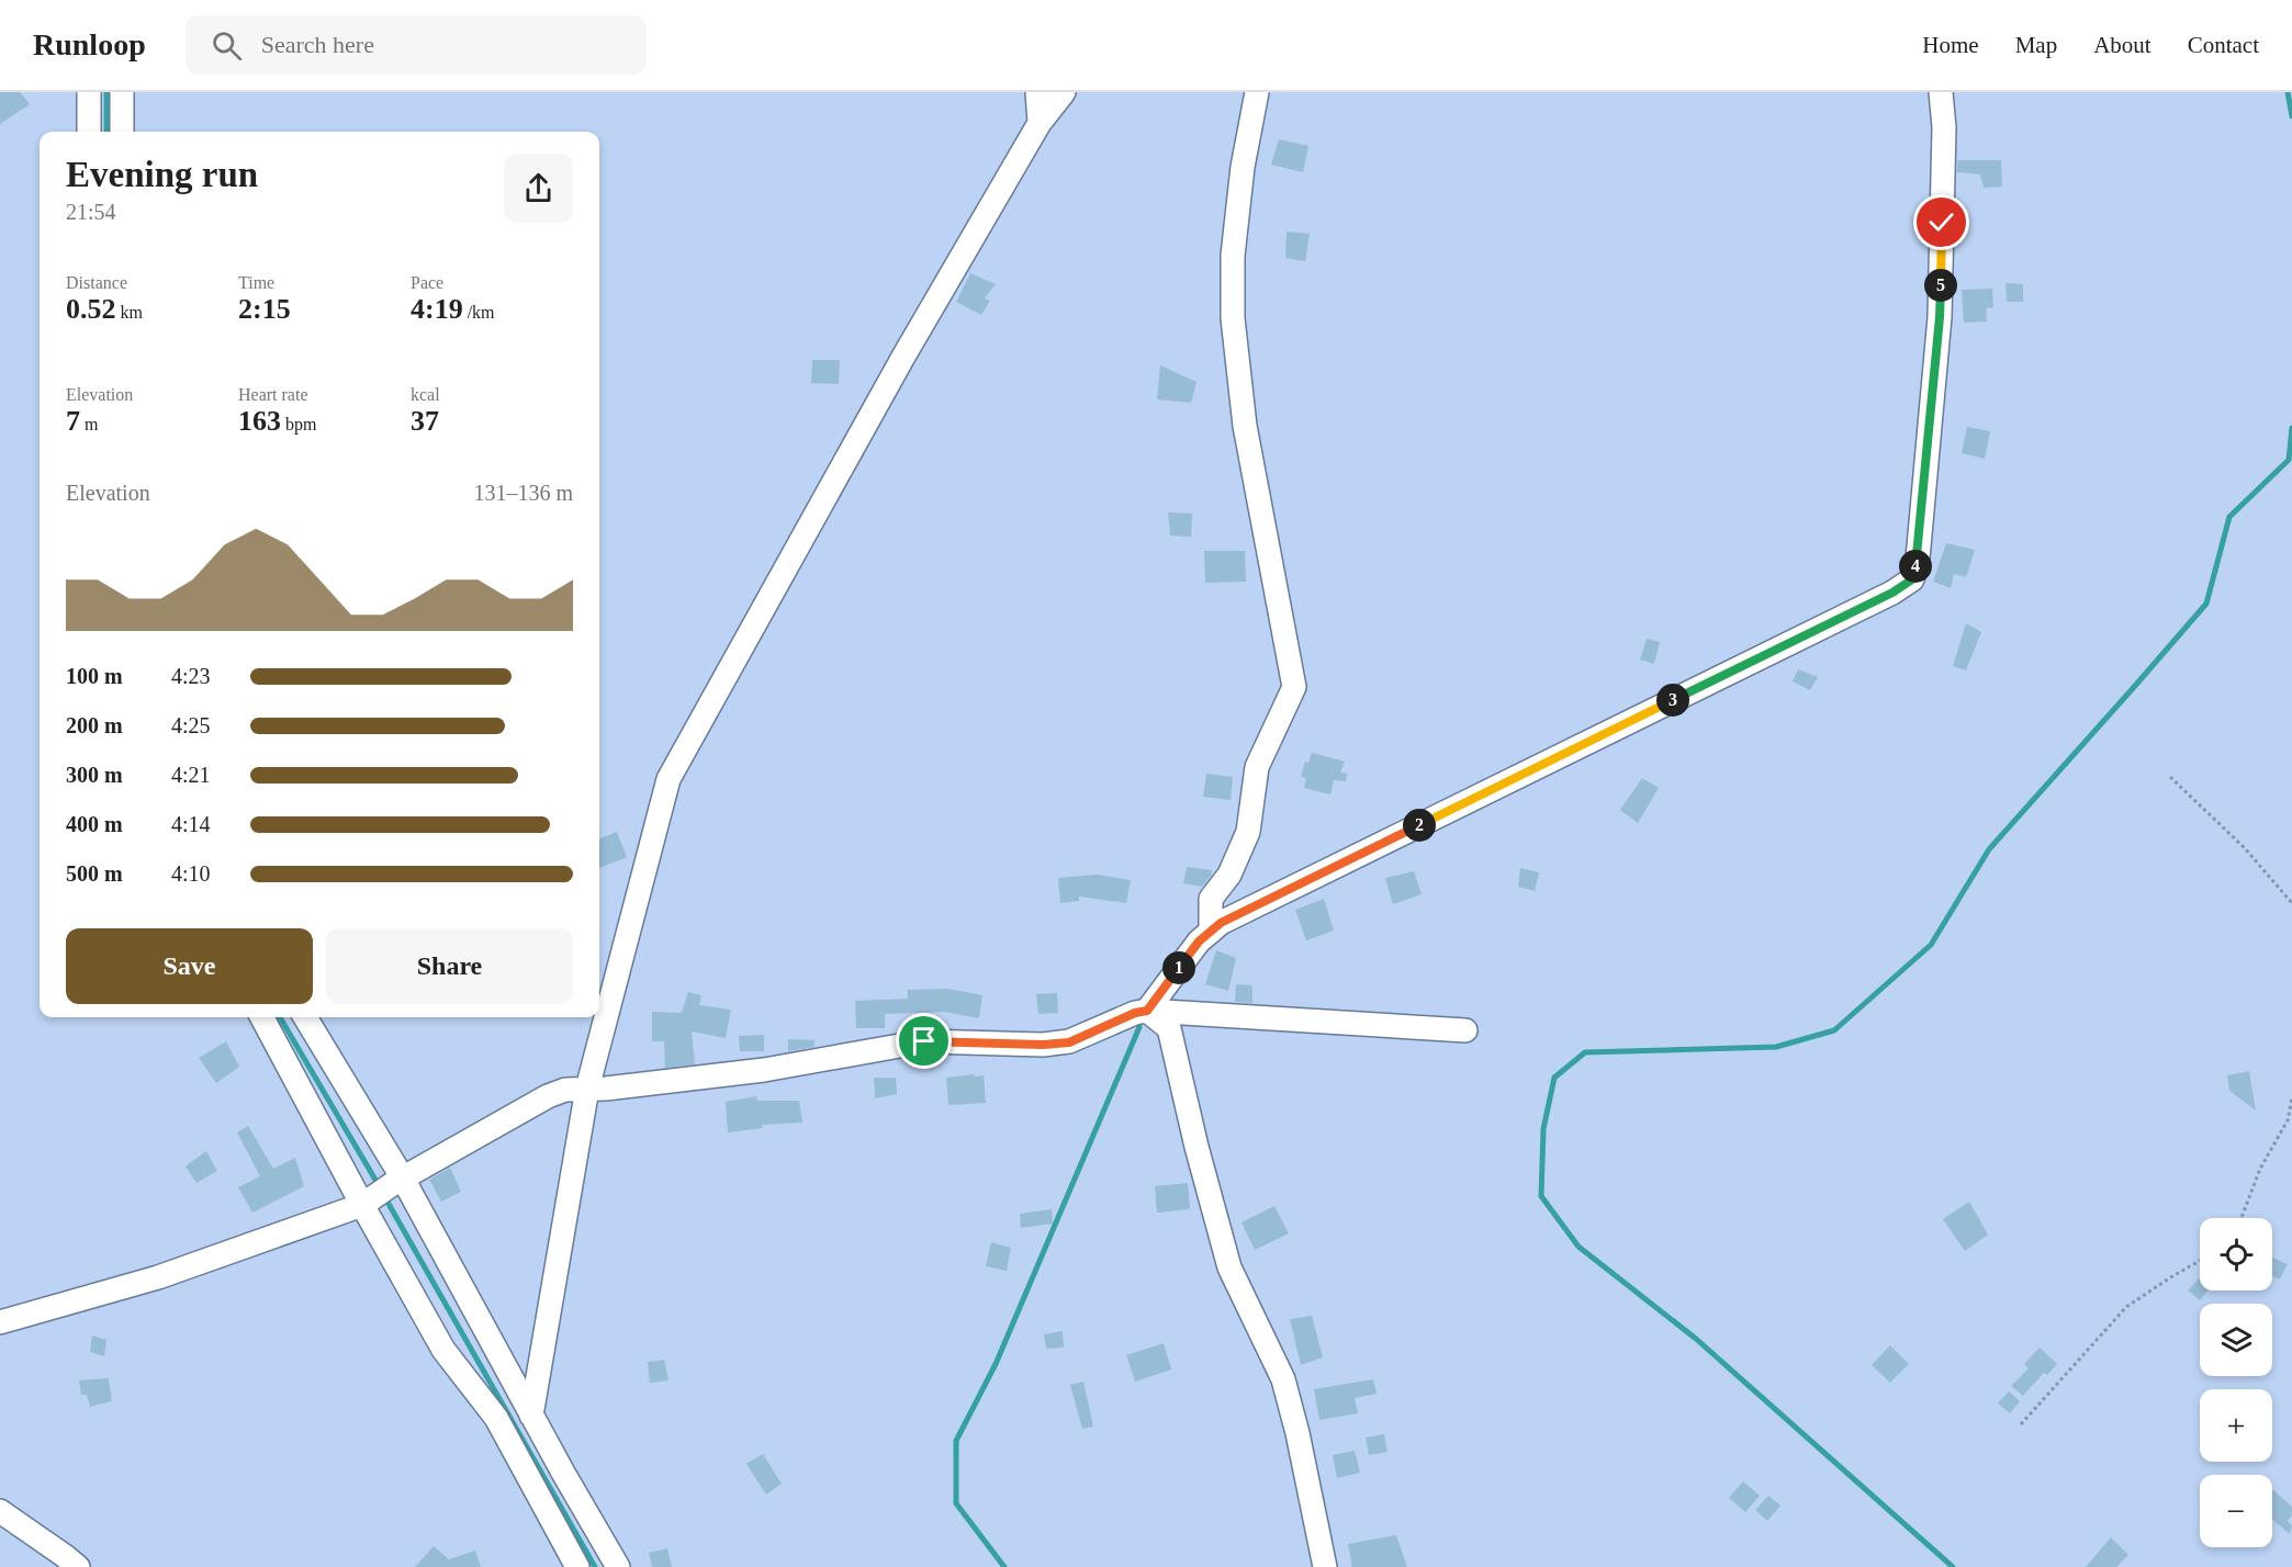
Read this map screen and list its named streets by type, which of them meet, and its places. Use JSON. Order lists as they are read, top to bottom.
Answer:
{
  "page": {
    "header": "Runloop",
    "search": "Search here",
    "nav": [
      "Home",
      "Map",
      "About",
      "Contact"
    ],
    "heading": ["Evening run", "21:54"],
    "stats": [
      ["Distance", "0.52 km"],
      ["Time", "2:15"],
      ["Pace", "4:19 /km"],
      ["Elevation", "7 m"],
      ["Heart rate", "163 bpm"],
      ["kcal", "37"]
    ],
    "pins": [
      "5",
      "4",
      "3",
      "2",
      "1"
    ],
    "chart": ["Elevation", "131–136 m"],
    "list": [
      {
        "name": "100 m",
        "note": "4:23"
      },
      {
        "name": "200 m",
        "note": "4:25"
      },
      {
        "name": "300 m",
        "note": "4:21"
      },
      {
        "name": "400 m",
        "note": "4:14"
      },
      {
        "name": "500 m",
        "note": "4:10"
      }
    ],
    "buttons": ["Save", "Share"],
    "map_buttons": ["+", "−"]
  }
}
